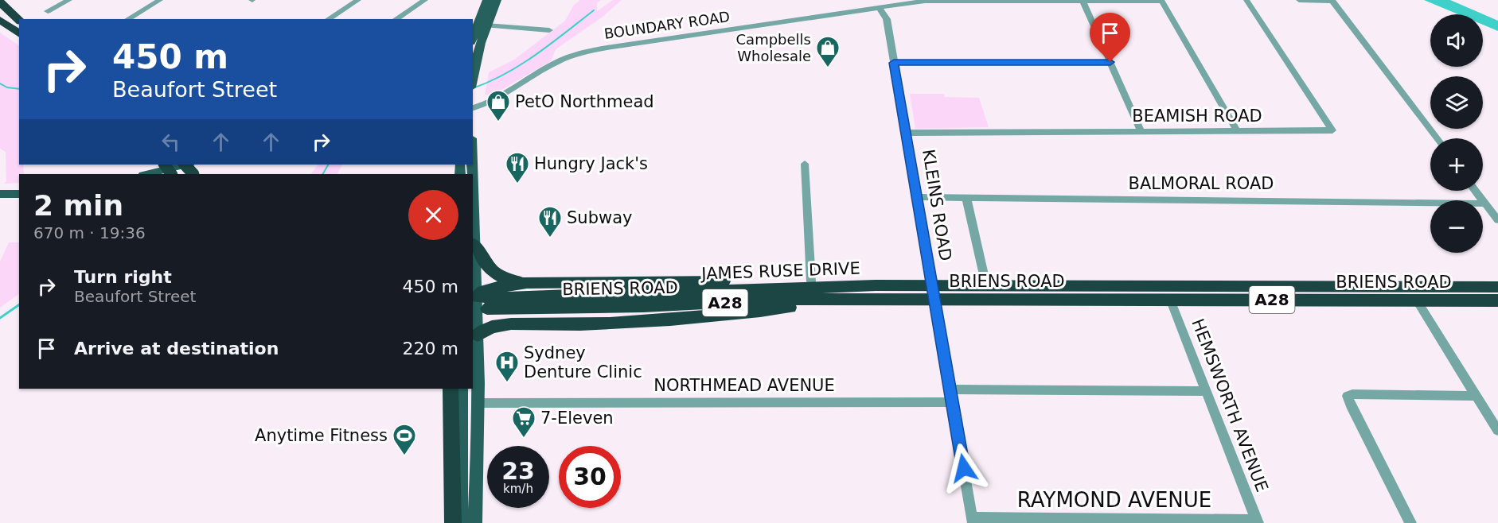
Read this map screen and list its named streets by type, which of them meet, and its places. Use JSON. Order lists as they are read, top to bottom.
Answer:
{
  "streets": {
    "highway": ["BRIENS ROAD", "A28"],
    "street": [
      "BOUNDARY ROAD",
      "BEAMISH ROAD",
      "BALMORAL ROAD",
      "KLEINS ROAD",
      "NORTHMEAD AVENUE",
      "HEMSWORTH AVENUE",
      "RAYMOND AVENUE"
    ]
  },
  "crossings": [
    ["BOUNDARY ROAD", "KLEINS ROAD"],
    ["BEAMISH ROAD", "KLEINS ROAD"],
    ["BALMORAL ROAD", "KLEINS ROAD"],
    ["KLEINS ROAD", "BRIENS ROAD"],
    ["KLEINS ROAD", "NORTHMEAD AVENUE"],
    ["KLEINS ROAD", "RAYMOND AVENUE"],
    ["BRIENS ROAD", "HEMSWORTH AVENUE"],
    ["HEMSWORTH AVENUE", "RAYMOND AVENUE"]
  ],
  "places": {
    "shop": ["Campbells Wholesale", "PetO Northmead"],
    "restaurant": ["Hungry Jack's", "Subway"],
    "hospital": ["Sydney Denture Clinic"],
    "supermarket": ["7-Eleven"],
    "sports": ["Anytime Fitness"]
  },
  "page": {
    "map_buttons": ["+", "−"],
    "turn": ["450 m", "Beaufort Street"],
    "heading": ["2 min", "670 m · 19:36"],
    "list": [
      {
        "name": "Turn right",
        "note": "Beaufort Street",
        "value": "450 m"
      },
      {
        "name": "Arrive at destination",
        "value": "220 m"
      }
    ],
    "speed": "23 km/h",
    "limit": "30"
  }
}
